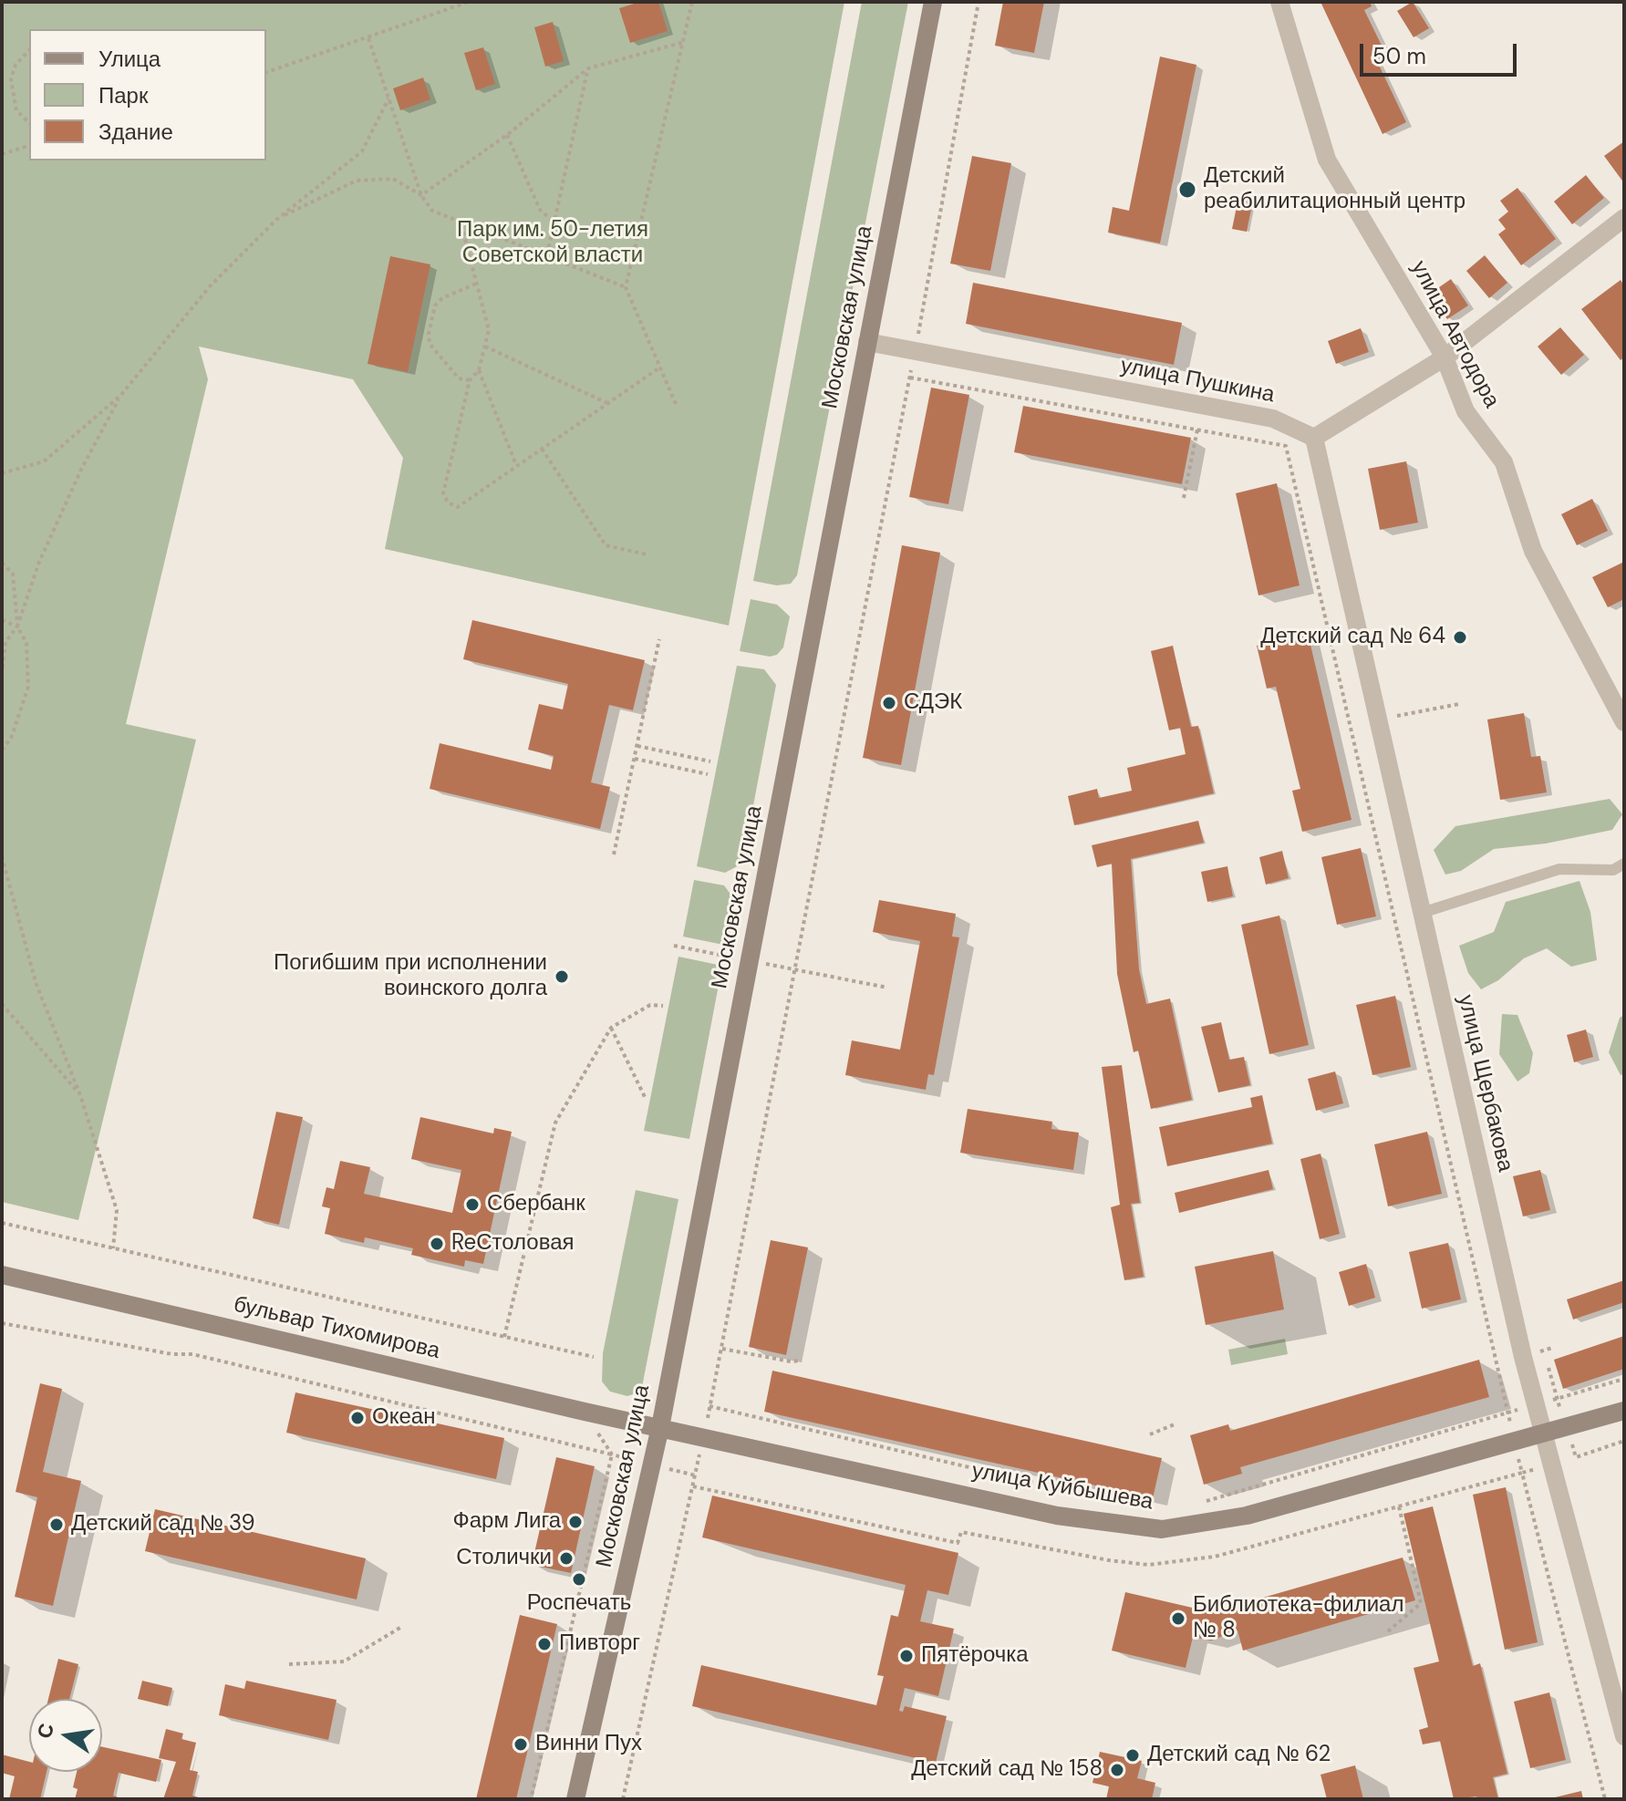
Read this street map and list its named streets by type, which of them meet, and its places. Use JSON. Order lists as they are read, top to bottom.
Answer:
{
  "streets": {
    "main road": ["Московская улица", "бульвар Тихомирова", "улица Куйбышева"],
    "street": ["улица Автодора", "улица Пушкина", "улица Щербакова"]
  },
  "crossings": [
    ["Московская улица", "улица Пушкина"],
    ["Московская улица", "бульвар Тихомирова"],
    ["Московская улица", "улица Куйбышева"],
    ["улица Пушкина", "улица Щербакова"],
    ["улица Щербакова", "улица Куйбышева"],
    ["бульвар Тихомирова", "улица Куйбышева"]
  ],
  "parks": ["Парк им. 50-летия Советской власти"],
  "places": [
    "Детский реабилитационный центр",
    "Детский сад № 64",
    "СДЭК",
    "Погибшим при исполнении воинского долга",
    "Сбербанк",
    "ReСтоловая",
    "Океан",
    "Фарм Лига",
    "Детский сад № 39",
    "Столички",
    "Роспечать",
    "Библиотека-филиал № 8",
    "Пивторг",
    "Пятёрочка",
    "Винни Пух",
    "Детский сад № 62",
    "Детский сад № 158"
  ],
  "legend": ["Улица", "Парк", "Здание"],
  "scale_bar": "50 m",
  "north": "left"
}
